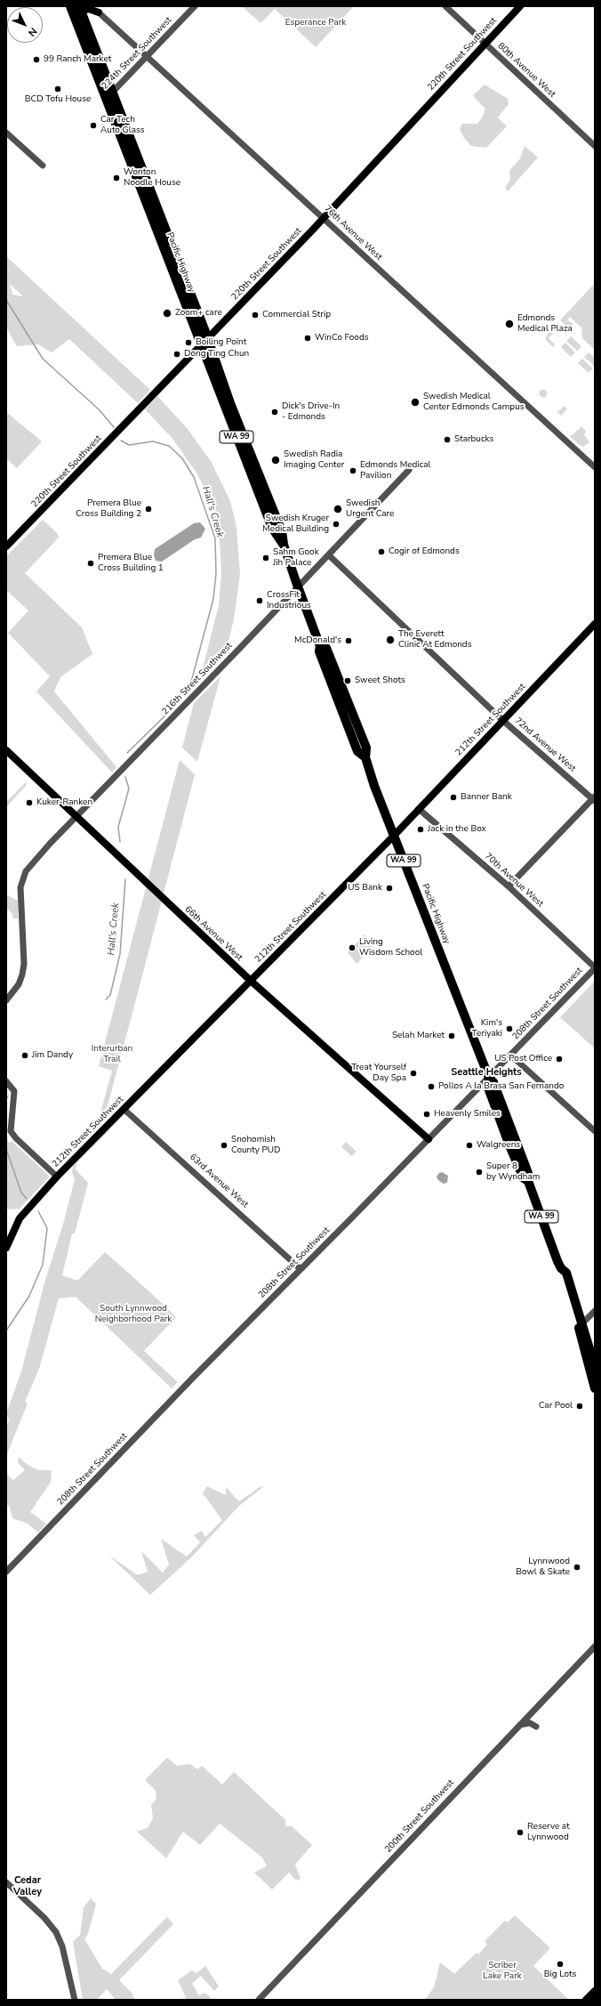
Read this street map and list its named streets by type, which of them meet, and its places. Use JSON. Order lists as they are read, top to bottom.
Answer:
{
  "streets": {
    "highway": ["Pacific Highway", "WA 99"],
    "main road": ["220th Street Southwest", "212th Street Southwest", "66th Avenue West"],
    "street": [
      "224th Street Southwest",
      "80th Avenue West",
      "76th Avenue West",
      "216th Street Southwest",
      "72nd Avenue West",
      "70th Avenue West",
      "208th Street Southwest",
      "63rd Avenue West",
      "200th Street Southwest"
    ]
  },
  "crossings": [
    ["224th Street Southwest", "76th Avenue West"],
    ["224th Street Southwest", "Pacific Highway"],
    ["220th Street Southwest", "80th Avenue West"],
    ["220th Street Southwest", "76th Avenue West"],
    ["220th Street Southwest", "Pacific Highway"],
    ["Pacific Highway", "216th Street Southwest"],
    ["Pacific Highway", "212th Street Southwest"],
    ["Pacific Highway", "208th Street Southwest"],
    ["216th Street Southwest", "72nd Avenue West"],
    ["216th Street Southwest", "66th Avenue West"],
    ["212th Street Southwest", "72nd Avenue West"],
    ["212th Street Southwest", "70th Avenue West"],
    ["212th Street Southwest", "66th Avenue West"],
    ["212th Street Southwest", "63rd Avenue West"],
    ["70th Avenue West", "208th Street Southwest"],
    ["66th Avenue West", "208th Street Southwest"],
    ["208th Street Southwest", "63rd Avenue West"]
  ],
  "districts": ["Seattle Heights", "Cedar Valley"],
  "water": ["Hall's Creek"],
  "parks": [
    "Esperance Park",
    "Interurban Trail",
    "South Lynnwood Neighborhood Park",
    "Scriber Lake Park"
  ],
  "places": [
    "99 Ranch Market",
    "BCD Tofu House",
    "Car Tech Auto Glass",
    "Wonton Noodle House",
    "Zoom+ care",
    "Commercial Strip",
    "Edmonds Medical Plaza",
    "WinCo Foods",
    "Boiling Point",
    "Dong Ting Chun",
    "Swedish Medical Center Edmonds Campus",
    "Dick's Drive-In - Edmonds",
    "Starbucks",
    "Swedish Radia Imaging Center",
    "Edmonds Medical Pavilion",
    "Premera Blue Cross Building 2",
    "Swedish Urgent Care",
    "Swedish Kruger Medical Building",
    "Cogir of Edmonds",
    "Sahm Gook Jih Palace",
    "Premera Blue Cross Building 1",
    "CrossFit Industrious",
    "The Everett Clinic At Edmonds",
    "McDonald's",
    "Sweet Shots",
    "Banner Bank",
    "Kuker-Ranken",
    "Jack in the Box",
    "US Bank",
    "Living Wisdom School",
    "Kim's Teriyaki",
    "Selah Market",
    "Jim Dandy",
    "US Post Office",
    "Treat Yourself Day Spa",
    "Pollos A la Brasa San Fernando",
    "Heavenly Smiles",
    "Snohomish County PUD",
    "Walgreens",
    "Super 8 by Wyndham",
    "Car Pool",
    "Lynnwood Bowl & Skate",
    "Reserve at Lynnwood",
    "Big Lots"
  ],
  "north": "bottom right"
}
